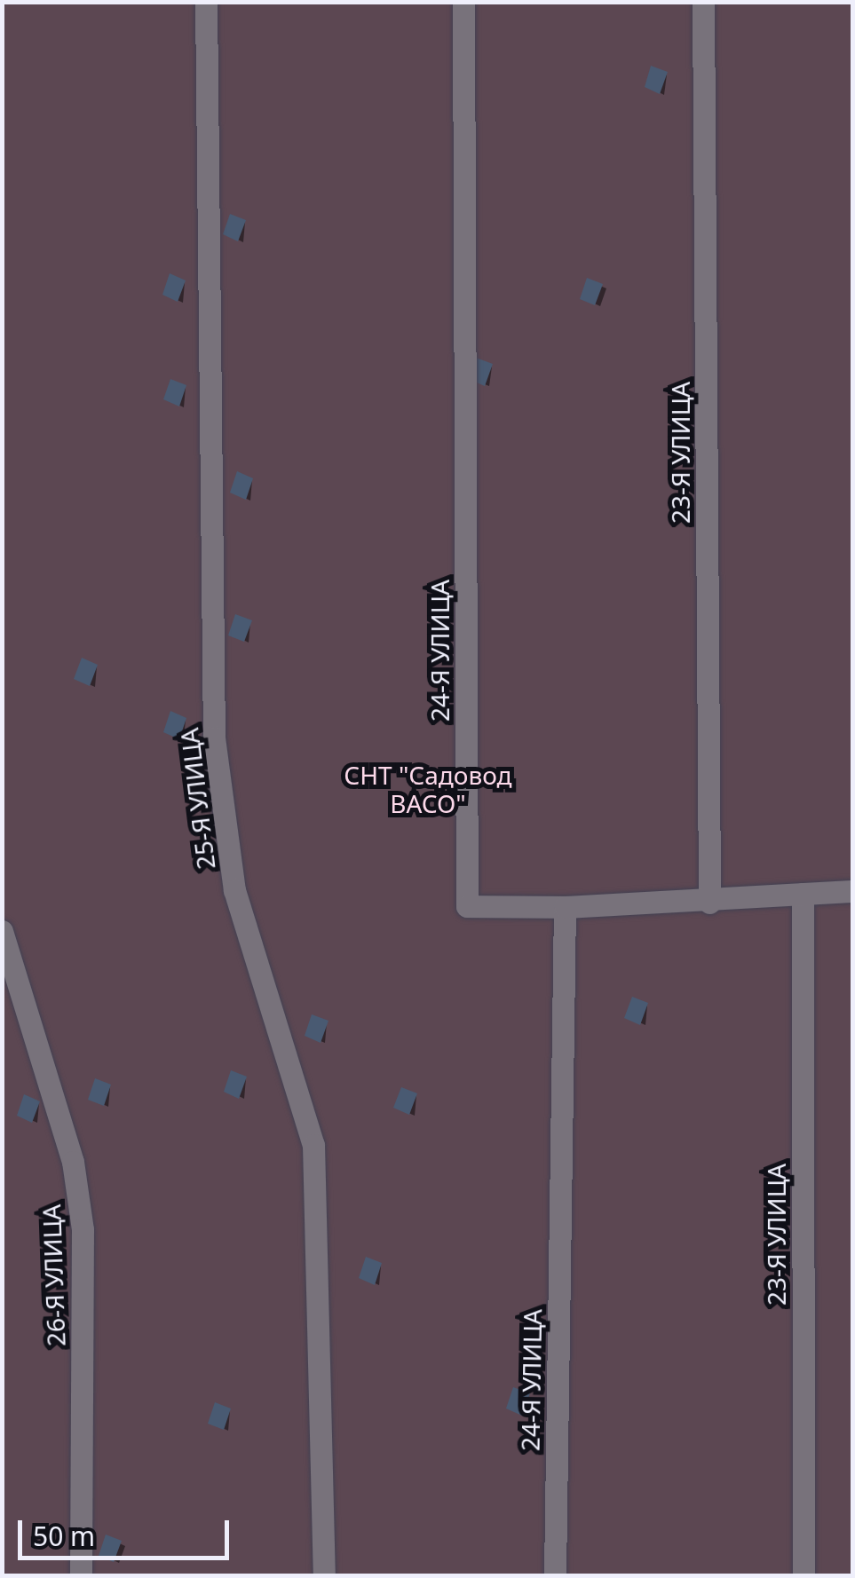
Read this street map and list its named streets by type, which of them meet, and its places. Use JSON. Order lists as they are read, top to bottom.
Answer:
{
  "streets": {
    "street": [
      "23-Я УЛИЦА",
      "24-Я УЛИЦА",
      "25-Я УЛИЦА",
      "26-Я УЛИЦА"
    ]
  },
  "parks": ["СНТ \"Садовод ВАСО\""],
  "scale_bar": "50 m"
}
